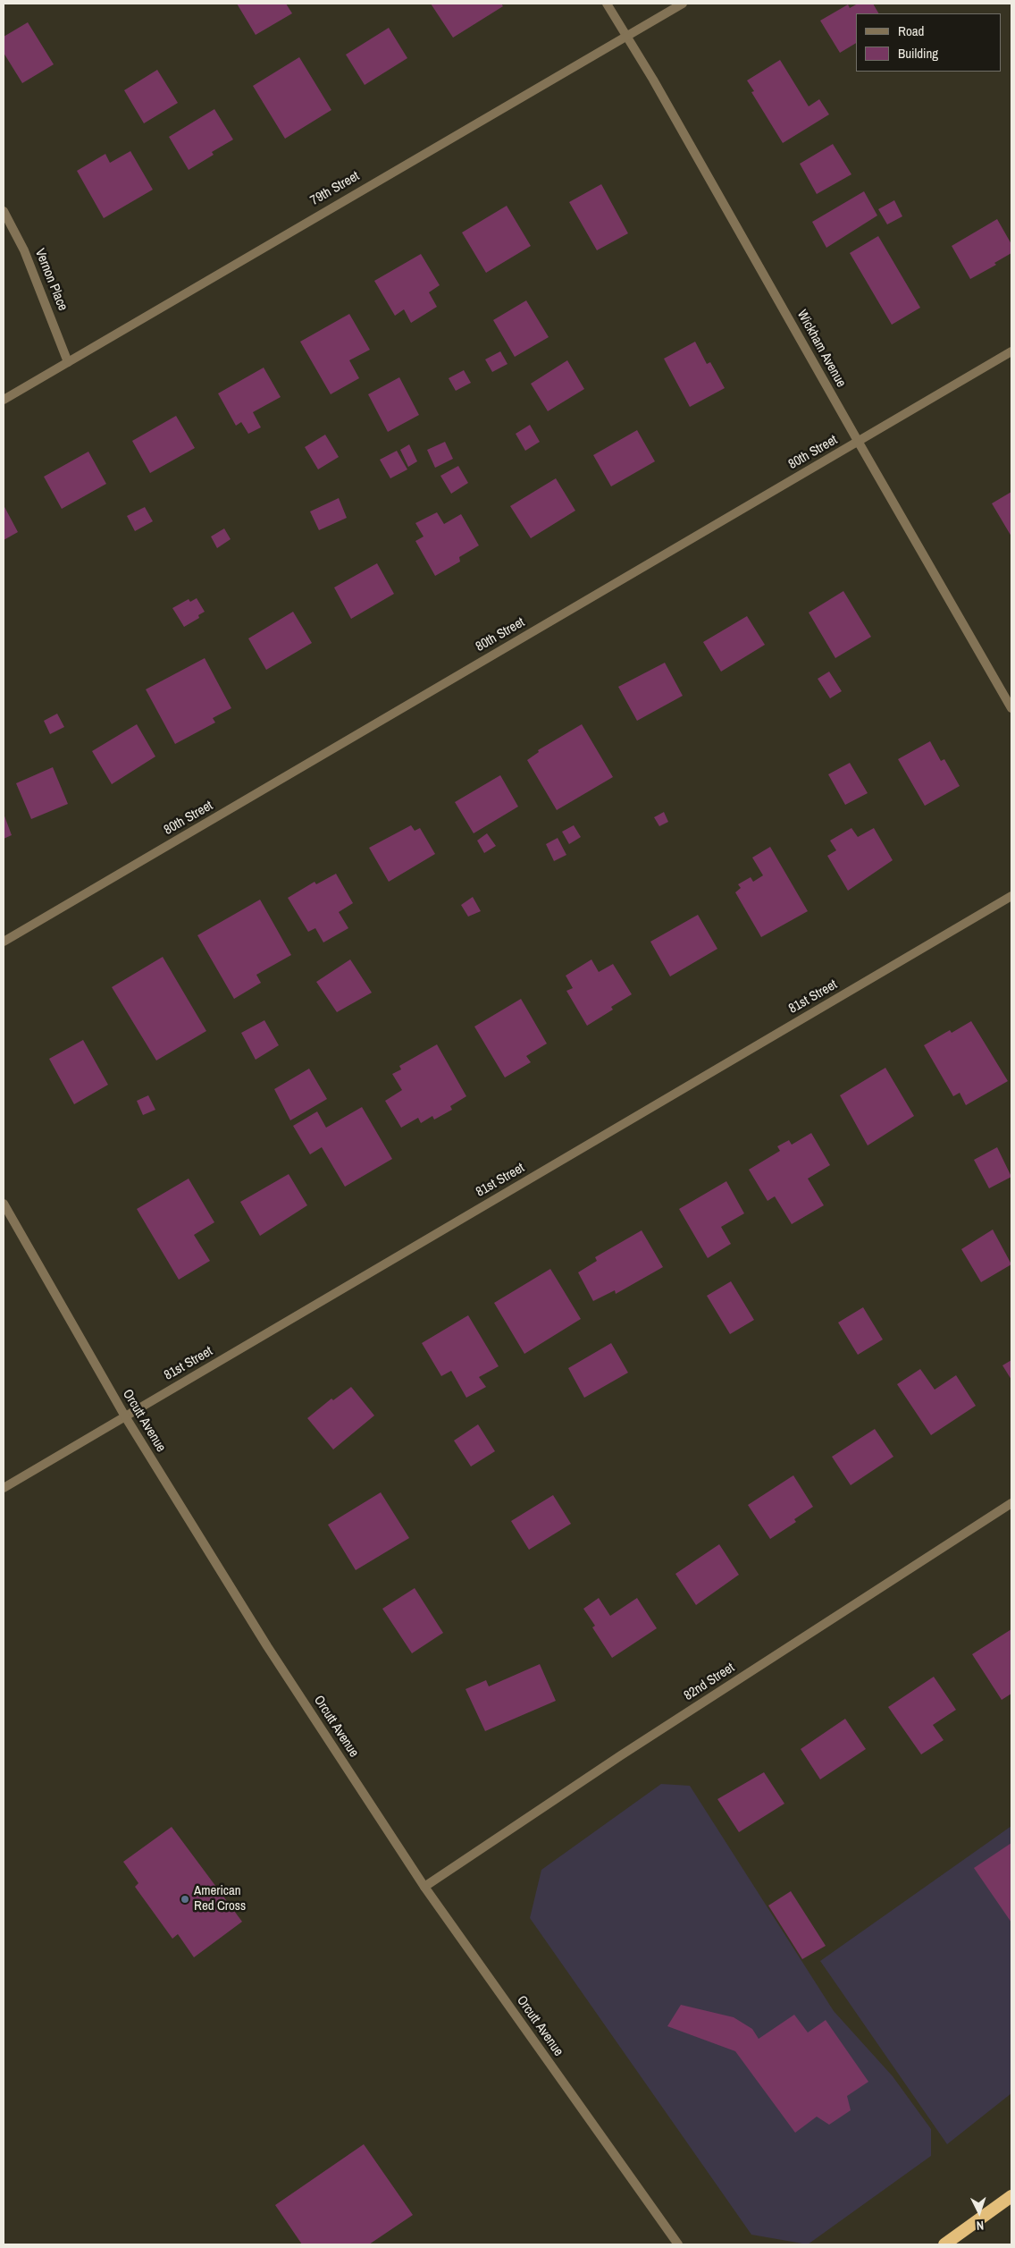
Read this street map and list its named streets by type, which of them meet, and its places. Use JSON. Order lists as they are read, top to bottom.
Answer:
{
  "streets": {
    "street": [
      "79th Street",
      "Vernon Place",
      "Wickham Avenue",
      "80th Street",
      "81st Street",
      "Orcutt Avenue",
      "82nd Street"
    ]
  },
  "crossings": [
    ["79th Street", "Vernon Place"],
    ["79th Street", "Wickham Avenue"],
    ["Wickham Avenue", "80th Street"],
    ["81st Street", "Orcutt Avenue"],
    ["Orcutt Avenue", "82nd Street"]
  ],
  "places": ["American Red Cross"],
  "legend": ["Road", "Building"],
  "north": "bottom"
}
